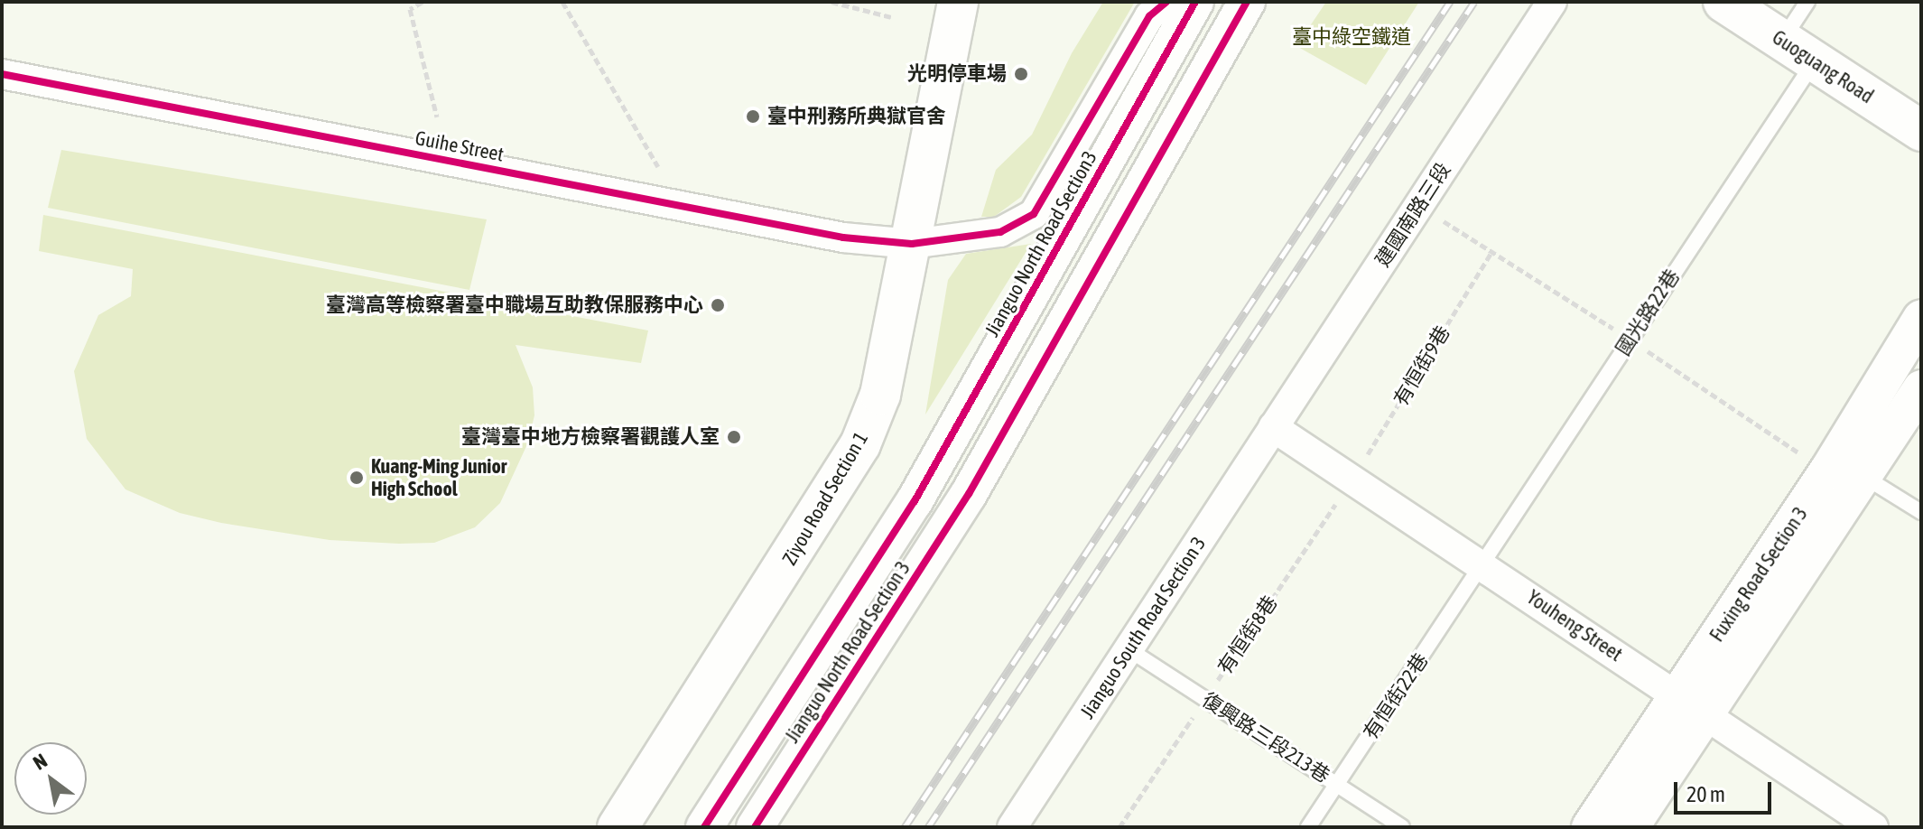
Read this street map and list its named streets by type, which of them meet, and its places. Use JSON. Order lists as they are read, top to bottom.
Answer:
{
  "streets": {
    "main road": ["Guoguang Road", "Ziyou Road Section 1"],
    "street": [
      "Guihe Street",
      "建國南路三段",
      "Jianguo North Road Section3",
      "Fuxing Road Section 3",
      "Youheng Street",
      "Jianguo South Road Section 3"
    ],
    "lane": ["國光路22巷", "有恒街22巷", "復興路三段213巷"],
    "path": ["有恒街9巷", "有恒街8巷"],
    "cycle path": ["Jianguo North Road Section 3"]
  },
  "crossings": [
    ["Guoguang Road", "國光路22巷"],
    ["Guihe Street", "Ziyou Road Section 1"],
    ["建國南路三段", "Youheng Street"],
    ["建國南路三段", "Jianguo South Road Section 3"],
    ["國光路22巷", "Youheng Street"],
    ["國光路22巷", "有恒街22巷"],
    ["有恒街9巷", "Youheng Street"],
    ["有恒街9巷", "有恒街8巷"],
    ["Fuxing Road Section 3", "Youheng Street"],
    ["Youheng Street", "Jianguo South Road Section 3"],
    ["Youheng Street", "有恒街8巷"],
    ["Youheng Street", "有恒街22巷"],
    ["Jianguo South Road Section 3", "復興路三段213巷"],
    ["有恒街8巷", "復興路三段213巷"],
    ["有恒街22巷", "復興路三段213巷"]
  ],
  "parks": ["臺中綠空鐵道"],
  "places": [
    "光明停車場",
    "臺中刑務所典獄官舍",
    "臺灣高等檢察署臺中職場互助教保服務中心",
    "臺灣臺中地方檢察署觀護人室",
    "Kuang-Ming Junior High School"
  ],
  "scale_bar": "20 m",
  "north": "top left"
}
